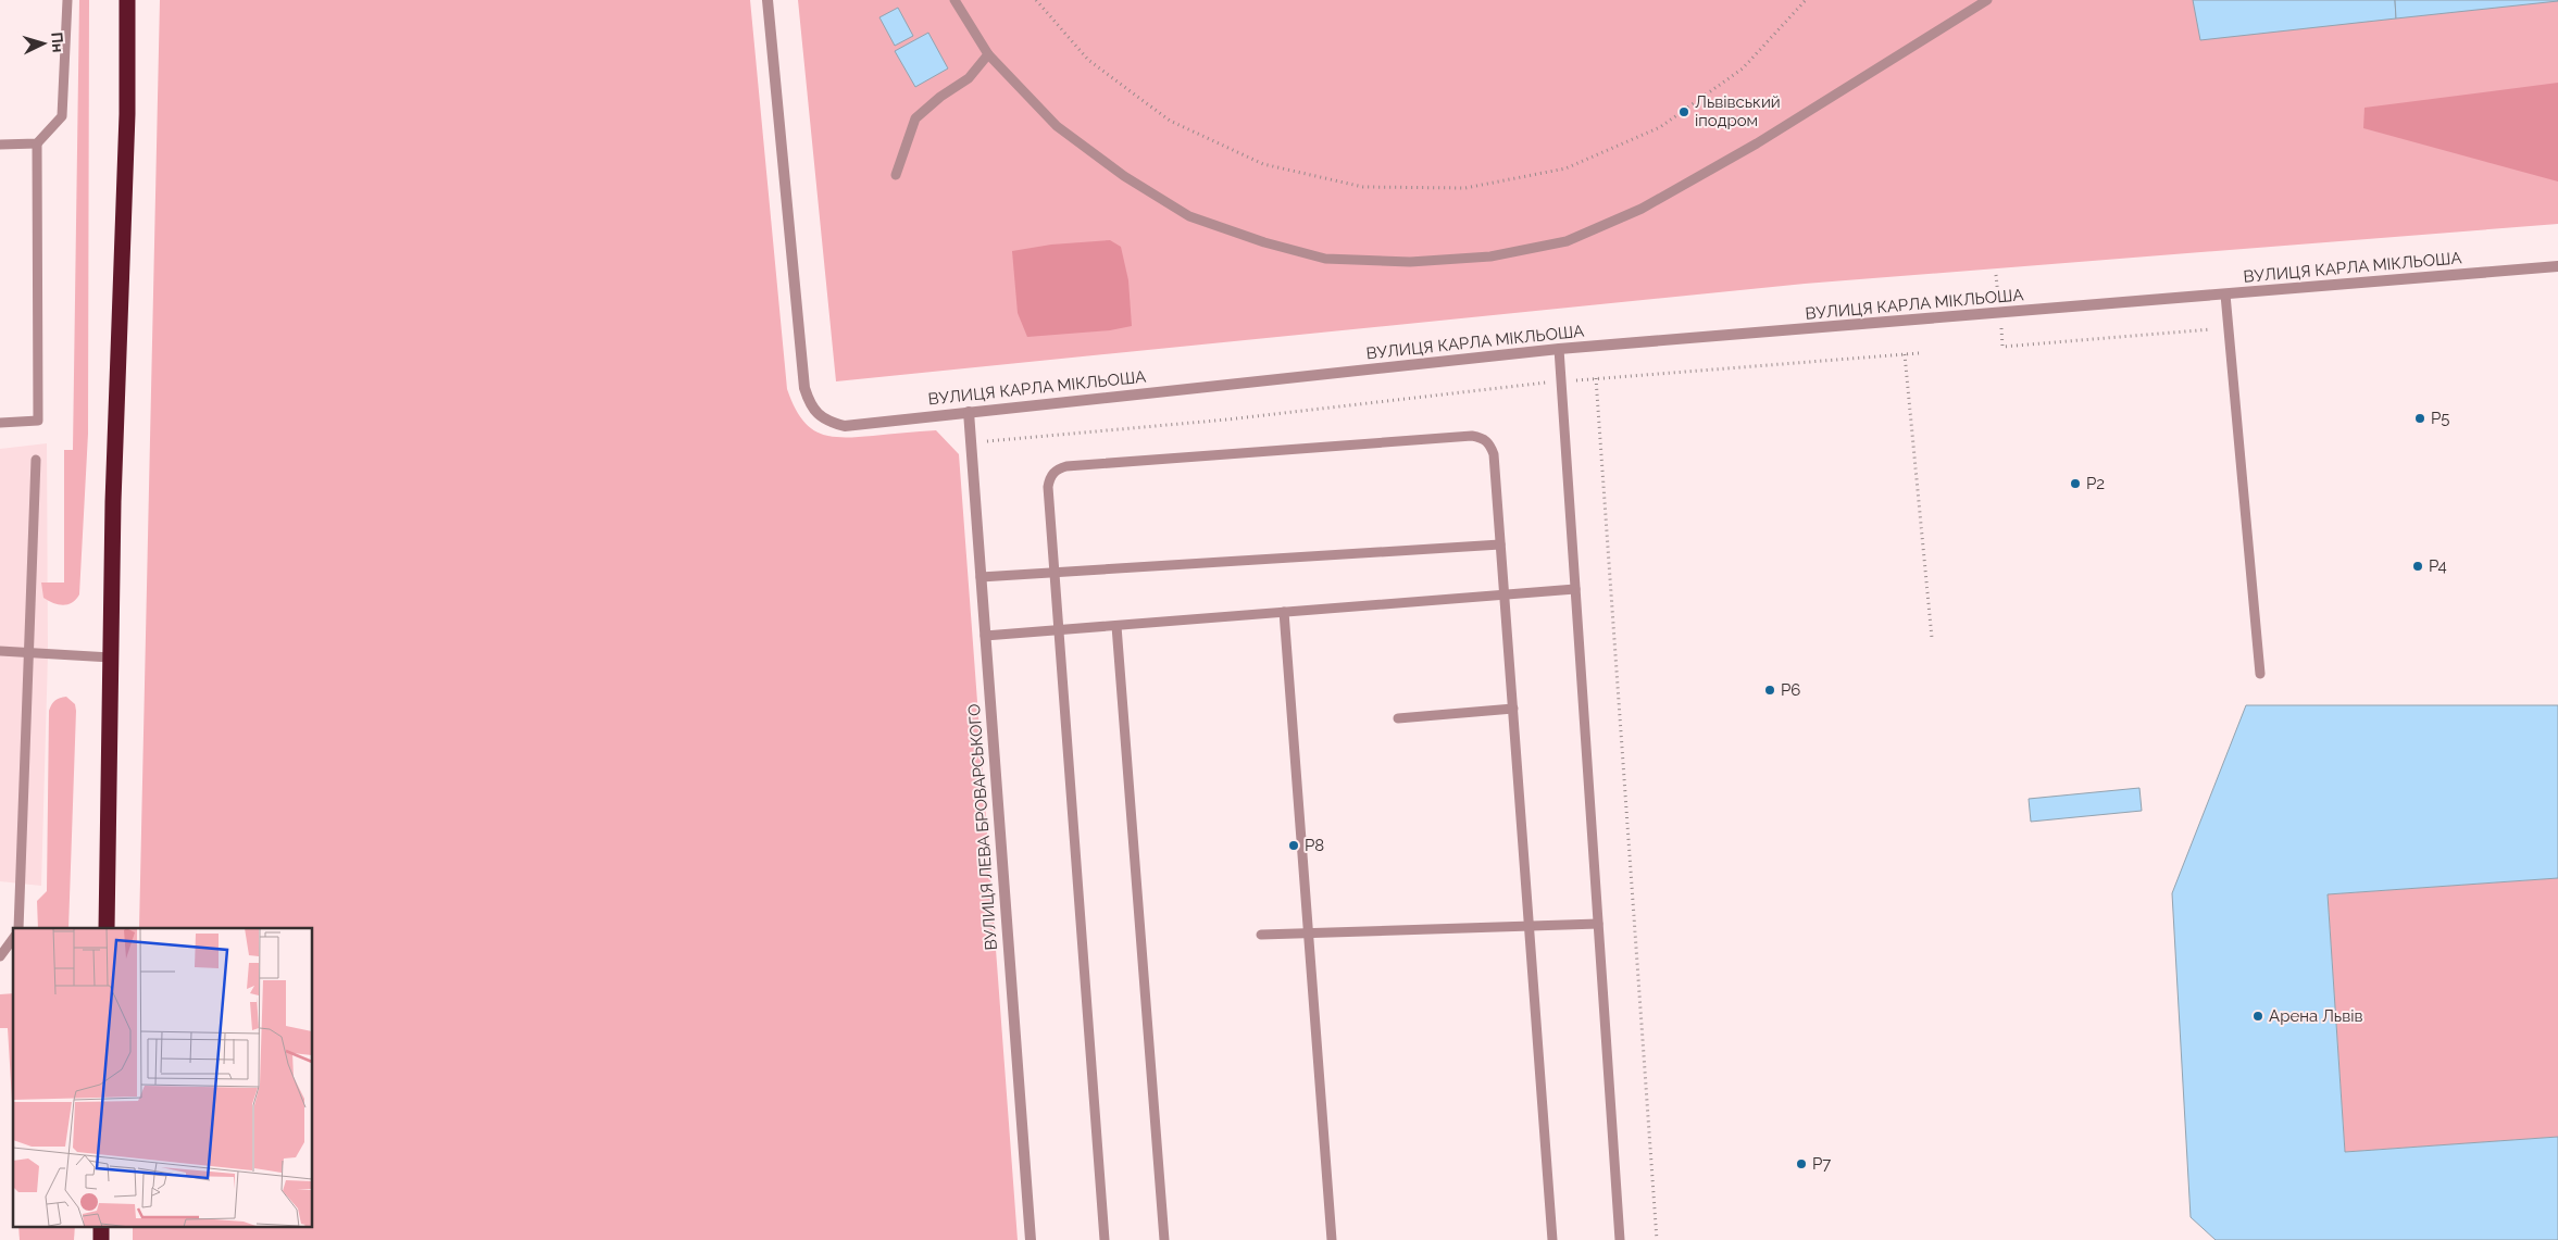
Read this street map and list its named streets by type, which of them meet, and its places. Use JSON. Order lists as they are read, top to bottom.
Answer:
{
  "streets": {
    "street": ["ВУЛИЦЯ КАРЛА МІКЛЬОША", "ВУЛИЦЯ ЛЕВА БРОВАРСЬКОГО"]
  },
  "crossings": [
    ["ВУЛИЦЯ КАРЛА МІКЛЬОША", "ВУЛИЦЯ ЛЕВА БРОВАРСЬКОГО"]
  ],
  "places": [
    "Львівський іподром",
    "P5",
    "P2",
    "P4",
    "P6",
    "P8",
    "Арена Львів",
    "P7"
  ],
  "north": "right"
}
